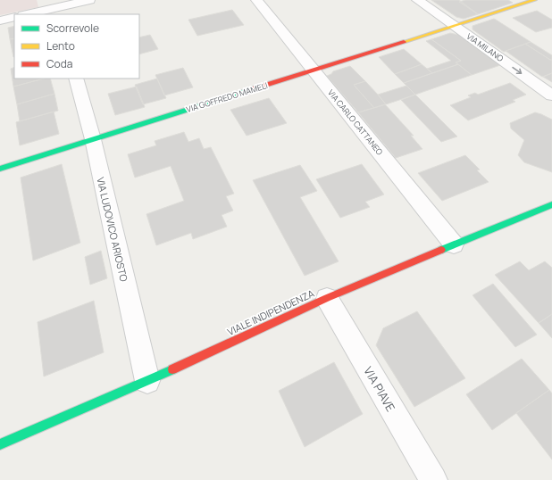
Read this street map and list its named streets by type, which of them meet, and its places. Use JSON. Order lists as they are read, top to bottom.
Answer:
{
  "streets": {
    "street": [
      "VIA MILANO",
      "VIA GOFFREDO MAMELI",
      "VIA CARLO CATTANEO",
      "VIA LUDOVICO ARIOSTO",
      "VIALE INDIPENDENZA",
      "VIA PIAVE"
    ]
  },
  "crossings": [
    ["VIA MILANO", "VIA GOFFREDO MAMELI"],
    ["VIA GOFFREDO MAMELI", "VIA CARLO CATTANEO"],
    ["VIA GOFFREDO MAMELI", "VIA LUDOVICO ARIOSTO"],
    ["VIA CARLO CATTANEO", "VIALE INDIPENDENZA"],
    ["VIA LUDOVICO ARIOSTO", "VIALE INDIPENDENZA"],
    ["VIALE INDIPENDENZA", "VIA PIAVE"]
  ],
  "one_way": ["VIA MILANO"],
  "legend": ["Scorrevole", "Lento", "Coda"]
}
